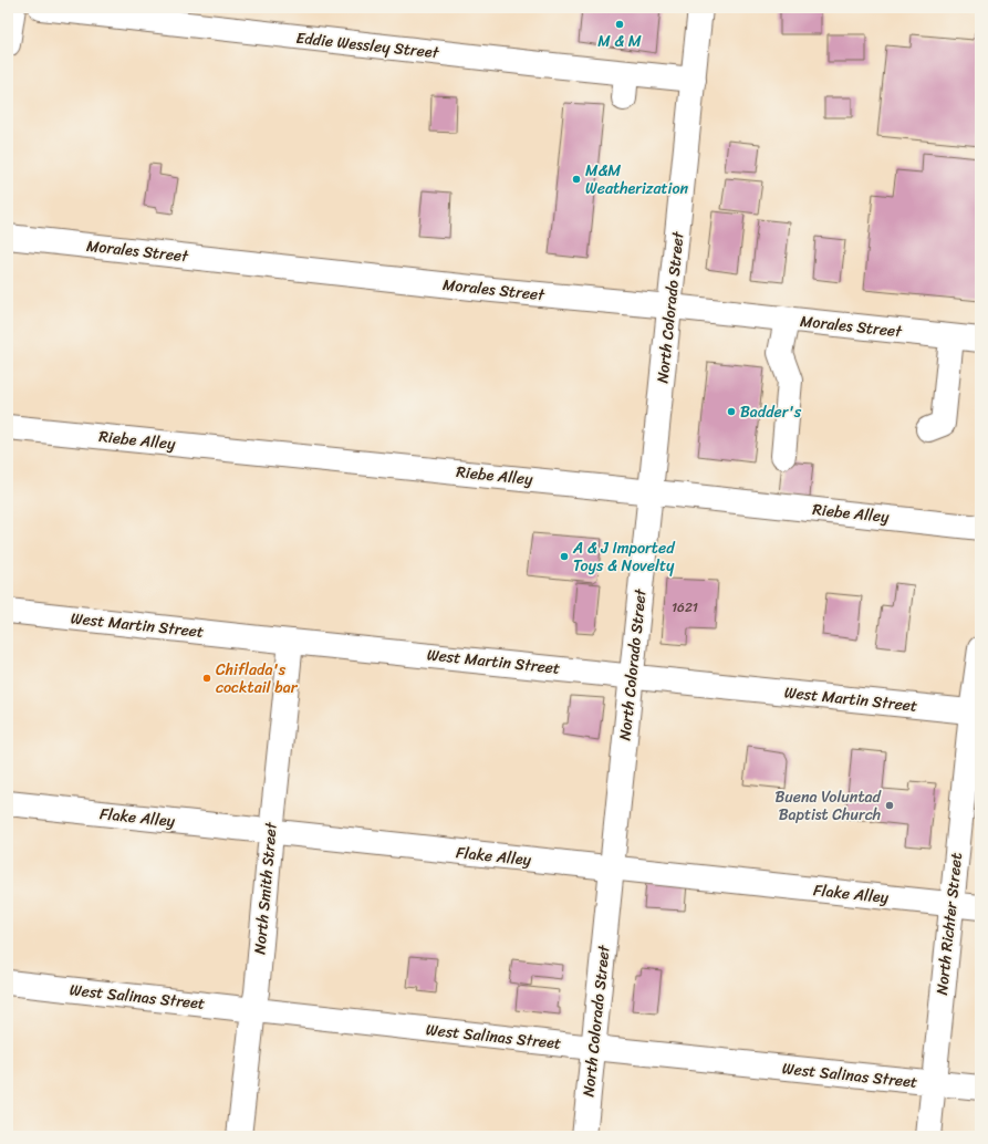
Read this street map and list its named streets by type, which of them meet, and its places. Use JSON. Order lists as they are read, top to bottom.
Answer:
{
  "streets": {
    "street": [
      "Eddie Wessley Street",
      "Morales Street",
      "North Colorado Street",
      "Riebe Alley",
      "West Martin Street",
      "Flake Alley",
      "North Smith Street",
      "North Richter Street",
      "West Salinas Street"
    ]
  },
  "crossings": [
    ["Eddie Wessley Street", "North Colorado Street"],
    ["Morales Street", "North Colorado Street"],
    ["North Colorado Street", "Riebe Alley"],
    ["North Colorado Street", "West Martin Street"],
    ["North Colorado Street", "Flake Alley"],
    ["North Colorado Street", "West Salinas Street"],
    ["West Martin Street", "North Smith Street"],
    ["West Martin Street", "North Richter Street"],
    ["Flake Alley", "North Smith Street"],
    ["Flake Alley", "North Richter Street"],
    ["North Smith Street", "West Salinas Street"],
    ["North Richter Street", "West Salinas Street"]
  ],
  "places": [
    "M & M",
    "M&M Weatherization",
    "Badder's",
    "A & J Imported Toys & Novelty",
    "Chiflada's cocktail bar",
    "Buena Voluntad Baptist Church"
  ],
  "house_numbers": ["1621"]
}
